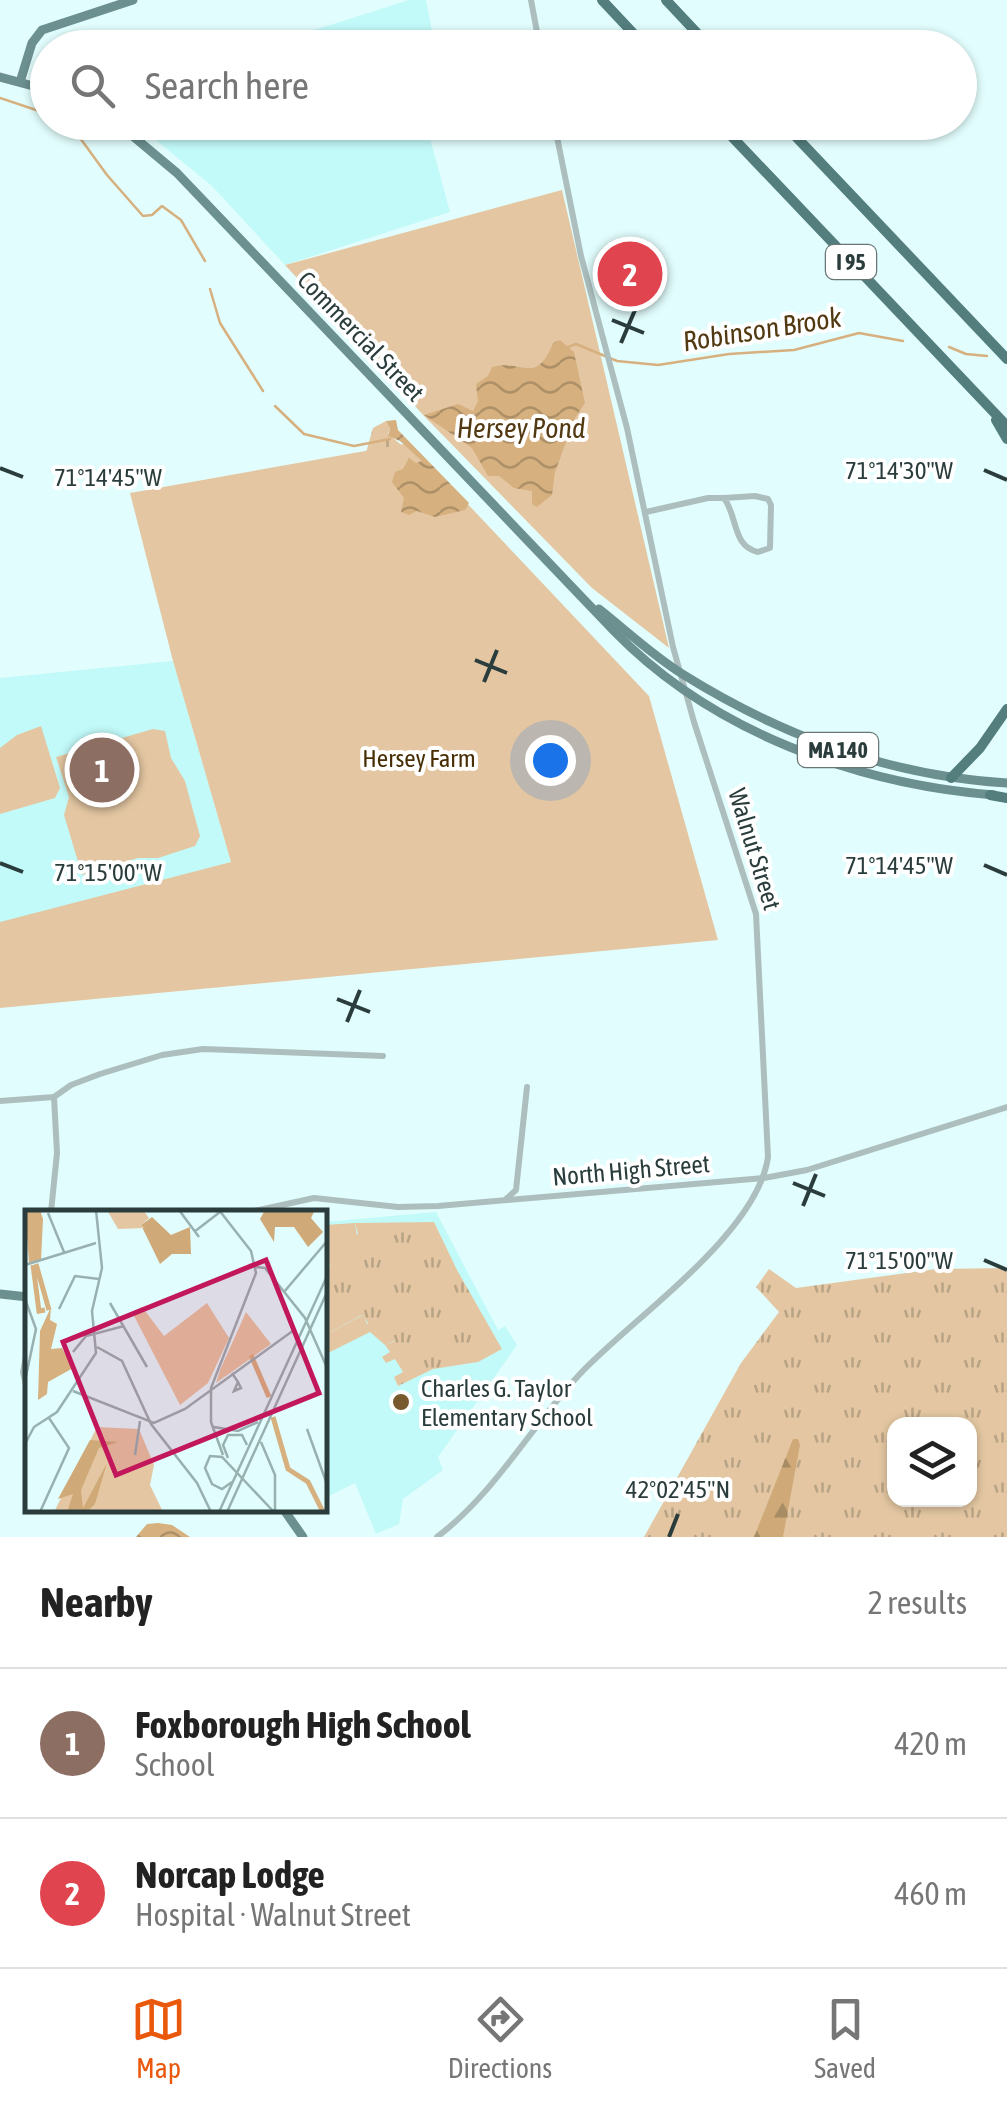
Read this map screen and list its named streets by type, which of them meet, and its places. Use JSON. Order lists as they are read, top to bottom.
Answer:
{
  "streets": {
    "highway": ["I 95"],
    "main road": ["Commercial Street", "MA 140"],
    "street": ["Walnut Street", "North High Street"]
  },
  "crossings": [
    ["Commercial Street", "Walnut Street"],
    ["Walnut Street", "North High Street"]
  ],
  "water": ["Robinson Brook", "Hersey Pond"],
  "parks": ["Hersey Farm"],
  "places": ["Charles G. Taylor Elementary School"],
  "page": {
    "search": "Search here",
    "pins": ["2", "1"],
    "heading": ["Nearby", "2 results"],
    "list": [
      {
        "mark": "1",
        "name": "Foxborough High School",
        "note": "School",
        "value": "420 m"
      },
      {
        "mark": "2",
        "name": "Norcap Lodge",
        "note": "Hospital · Walnut Street",
        "value": "460 m"
      }
    ],
    "nav": ["Map", "Directions", "Saved"]
  },
  "coordinates": [
    "71°14'30\"W",
    "71°14'45\"W",
    "71°15'00\"W",
    "42°02'45\"N"
  ]
}
